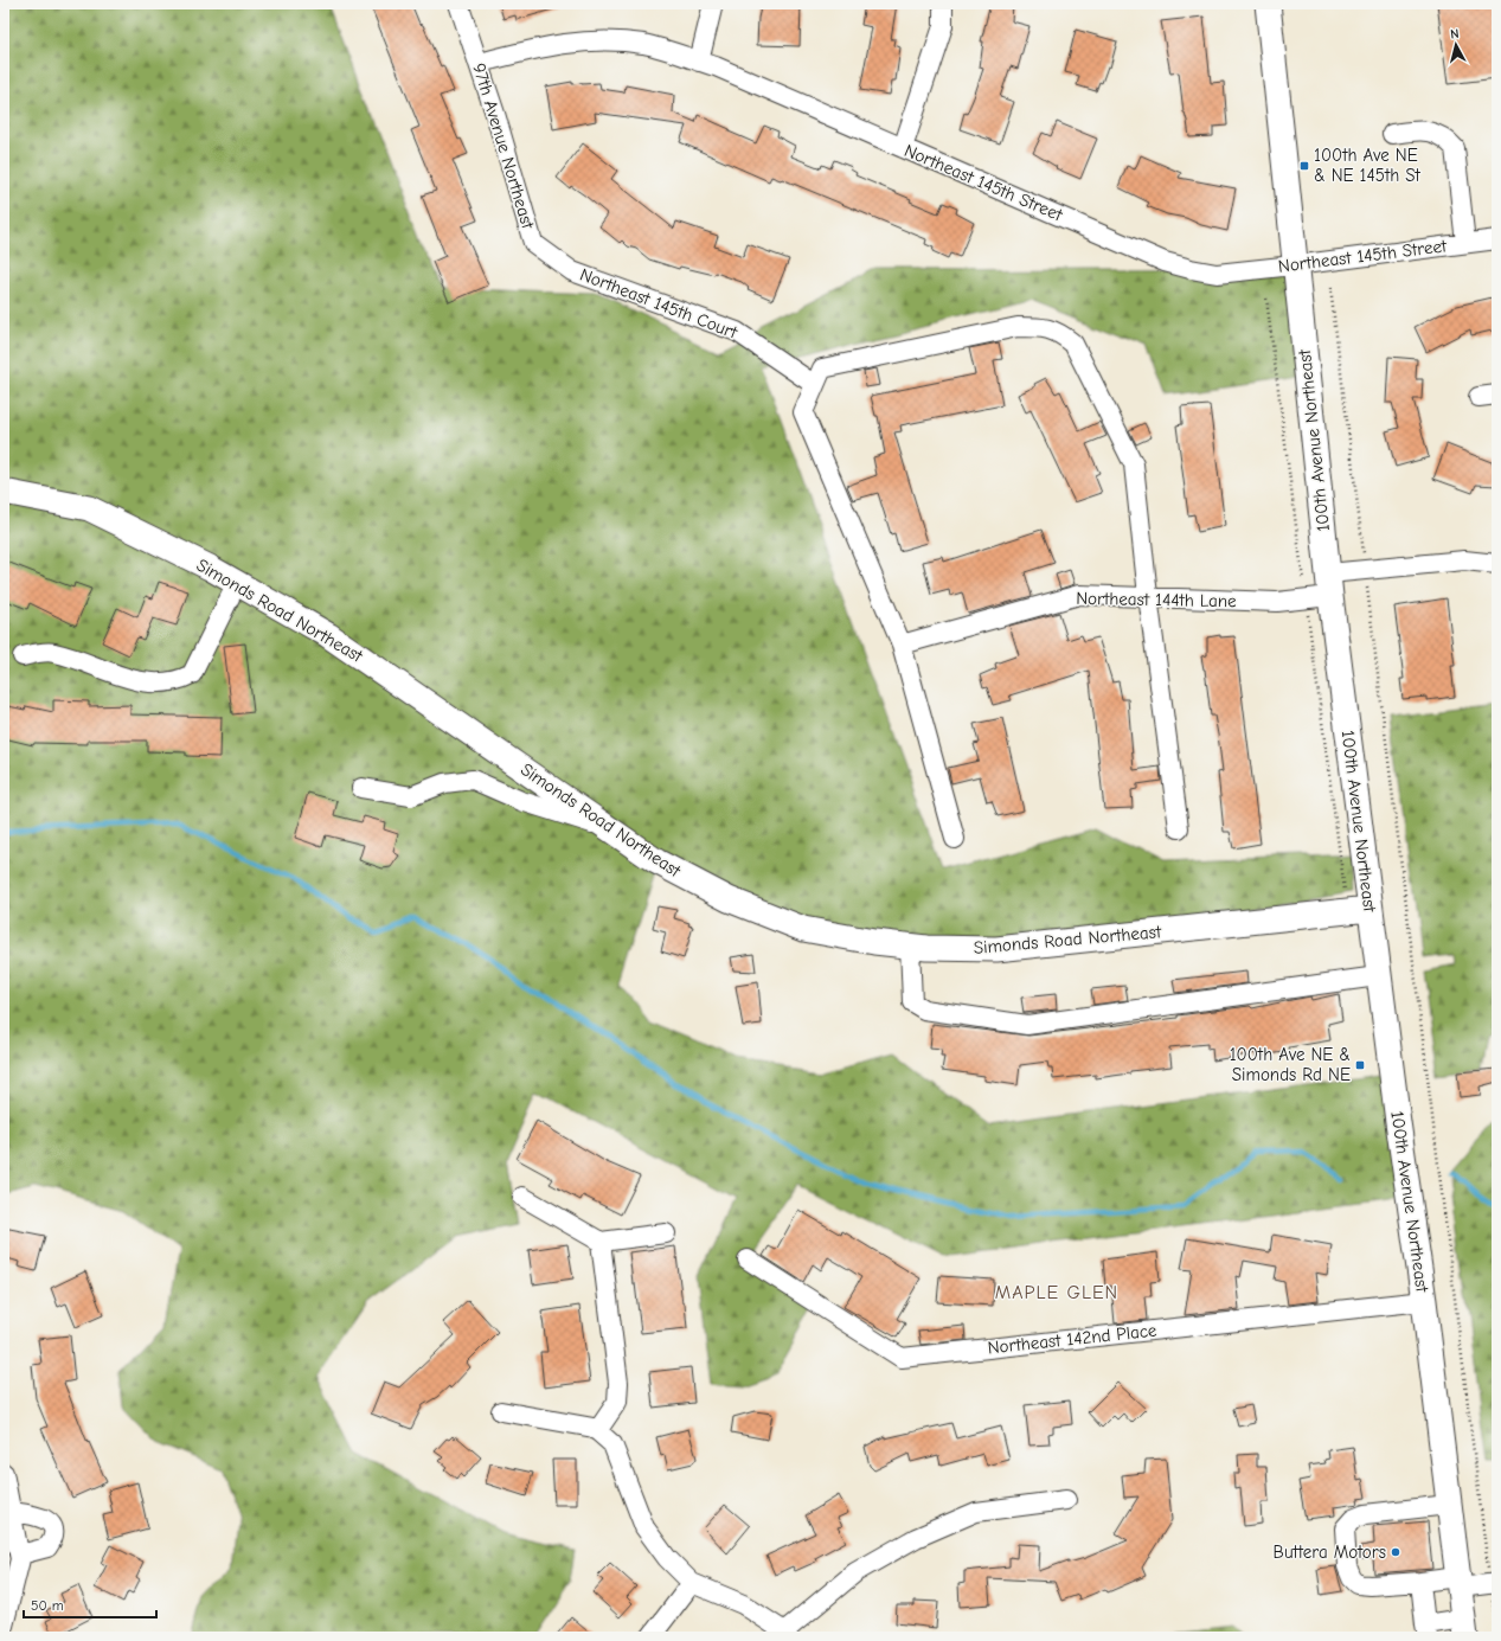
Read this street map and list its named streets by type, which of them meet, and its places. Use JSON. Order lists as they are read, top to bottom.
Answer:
{
  "streets": {
    "main road": ["100th Avenue Northeast", "Simonds Road Northeast"],
    "street": [
      "97th Avenue Northeast",
      "Northeast 145th Street",
      "Northeast 145th Court",
      "Northeast 144th Lane",
      "Northeast 142nd Place"
    ]
  },
  "crossings": [
    ["97th Avenue Northeast", "Northeast 145th Street"],
    ["97th Avenue Northeast", "Northeast 145th Court"],
    ["Northeast 145th Street", "100th Avenue Northeast"],
    ["100th Avenue Northeast", "Northeast 144th Lane"],
    ["100th Avenue Northeast", "Simonds Road Northeast"],
    ["100th Avenue Northeast", "Northeast 142nd Place"]
  ],
  "districts": ["MAPLE GLEN"],
  "places": {
    "transit": ["100th Ave NE & NE 145th St", "100th Ave NE & Simonds Rd NE"],
    "other": ["Buttera Motors"]
  },
  "scale_bar": "50 m",
  "north": "top"
}
